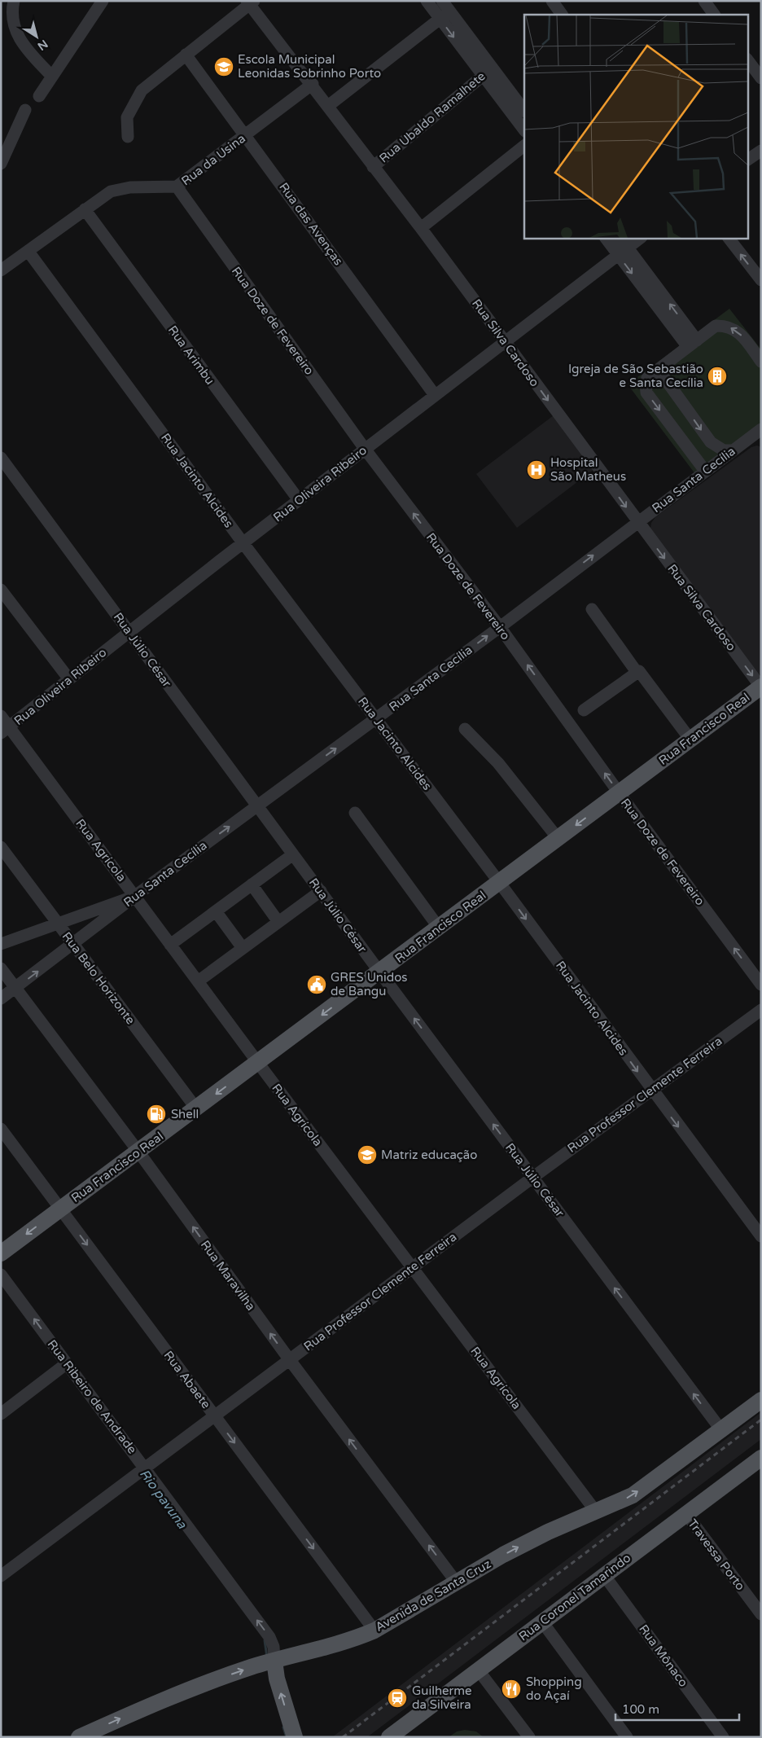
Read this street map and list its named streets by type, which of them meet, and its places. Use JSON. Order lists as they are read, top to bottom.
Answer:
{
  "streets": {
    "main road": ["Rua Francisco Real", "Avenida de Santa Cruz", "Rua Coronel Tamarindo"],
    "street": [
      "Rua Ubaldo Ramalhete",
      "Rua da Usina",
      "Rua das Avenças",
      "Rua Doze de Fevereiro",
      "Rua Silva Cardoso",
      "Rua Arimbu",
      "Rua Santa Cecília",
      "Rua Jacinto Alcides",
      "Rua Oliveira Ribeiro",
      "Rua Júlio César",
      "Rua Agrícola",
      "Rua Belo Horizonte",
      "Rua Professor Clemente Ferreira",
      "Rua Maravilha",
      "Rua Abaete",
      "Rua Ribeiro de Andrade",
      "Travessa Porto",
      "Rua Mônaco"
    ]
  },
  "crossings": [
    ["Rua Ubaldo Ramalhete", "Rua Silva Cardoso"],
    ["Rua da Usina", "Rua das Avenças"],
    ["Rua da Usina", "Rua Doze de Fevereiro"],
    ["Rua da Usina", "Rua Silva Cardoso"],
    ["Rua da Usina", "Rua Arimbu"],
    ["Rua da Usina", "Rua Jacinto Alcides"],
    ["Rua das Avenças", "Rua Oliveira Ribeiro"],
    ["Rua Doze de Fevereiro", "Rua Santa Cecília"],
    ["Rua Doze de Fevereiro", "Rua Oliveira Ribeiro"],
    ["Rua Doze de Fevereiro", "Rua Francisco Real"],
    ["Rua Silva Cardoso", "Rua Santa Cecília"],
    ["Rua Silva Cardoso", "Rua Oliveira Ribeiro"],
    ["Rua Silva Cardoso", "Rua Francisco Real"],
    ["Rua Arimbu", "Rua Oliveira Ribeiro"],
    ["Rua Santa Cecília", "Rua Jacinto Alcides"],
    ["Rua Santa Cecília", "Rua Júlio César"],
    ["Rua Santa Cecília", "Rua Agrícola"],
    ["Rua Santa Cecília", "Rua Belo Horizonte"],
    ["Rua Santa Cecília", "Rua Maravilha"],
    ["Rua Jacinto Alcides", "Rua Oliveira Ribeiro"],
    ["Rua Jacinto Alcides", "Rua Francisco Real"],
    ["Rua Jacinto Alcides", "Rua Professor Clemente Ferreira"],
    ["Rua Oliveira Ribeiro", "Rua Júlio César"],
    ["Rua Oliveira Ribeiro", "Rua Agrícola"],
    ["Rua Júlio César", "Rua Francisco Real"],
    ["Rua Júlio César", "Rua Professor Clemente Ferreira"],
    ["Rua Júlio César", "Avenida de Santa Cruz"],
    ["Rua Francisco Real", "Rua Agrícola"],
    ["Rua Francisco Real", "Rua Belo Horizonte"],
    ["Rua Francisco Real", "Rua Maravilha"],
    ["Rua Francisco Real", "Rua Abaete"],
    ["Rua Agrícola", "Rua Professor Clemente Ferreira"],
    ["Rua Agrícola", "Avenida de Santa Cruz"],
    ["Rua Professor Clemente Ferreira", "Rua Maravilha"],
    ["Rua Professor Clemente Ferreira", "Rua Abaete"],
    ["Rua Professor Clemente Ferreira", "Rua Ribeiro de Andrade"],
    ["Rua Maravilha", "Avenida de Santa Cruz"],
    ["Rua Abaete", "Avenida de Santa Cruz"],
    ["Rua Ribeiro de Andrade", "Avenida de Santa Cruz"],
    ["Travessa Porto", "Rua Coronel Tamarindo"],
    ["Rua Coronel Tamarindo", "Rua Mônaco"]
  ],
  "one_way": [
    "Rua Jacinto Alcides",
    "Rua Júlio César",
    "Rua Francisco Real",
    "Rua Maravilha",
    "Rua Abaete",
    "Rua Ribeiro de Andrade",
    "Avenida de Santa Cruz"
  ],
  "water": ["Rio pavuna"],
  "places": {
    "school or university": ["Escola Municipal Leonidas Sobrinho Porto", "Matriz educação"],
    "building": ["Igreja de São Sebastião e Santa Cecília"],
    "hospital": ["Hospital São Matheus"],
    "public building": ["GRES Unidos de Bangu"],
    "fuel station": ["Shell"],
    "restaurant": ["Shopping do Açaí"],
    "station": ["Guilherme da Silveira"]
  },
  "scale_bar": "100 m",
  "north": "bottom right"
}
